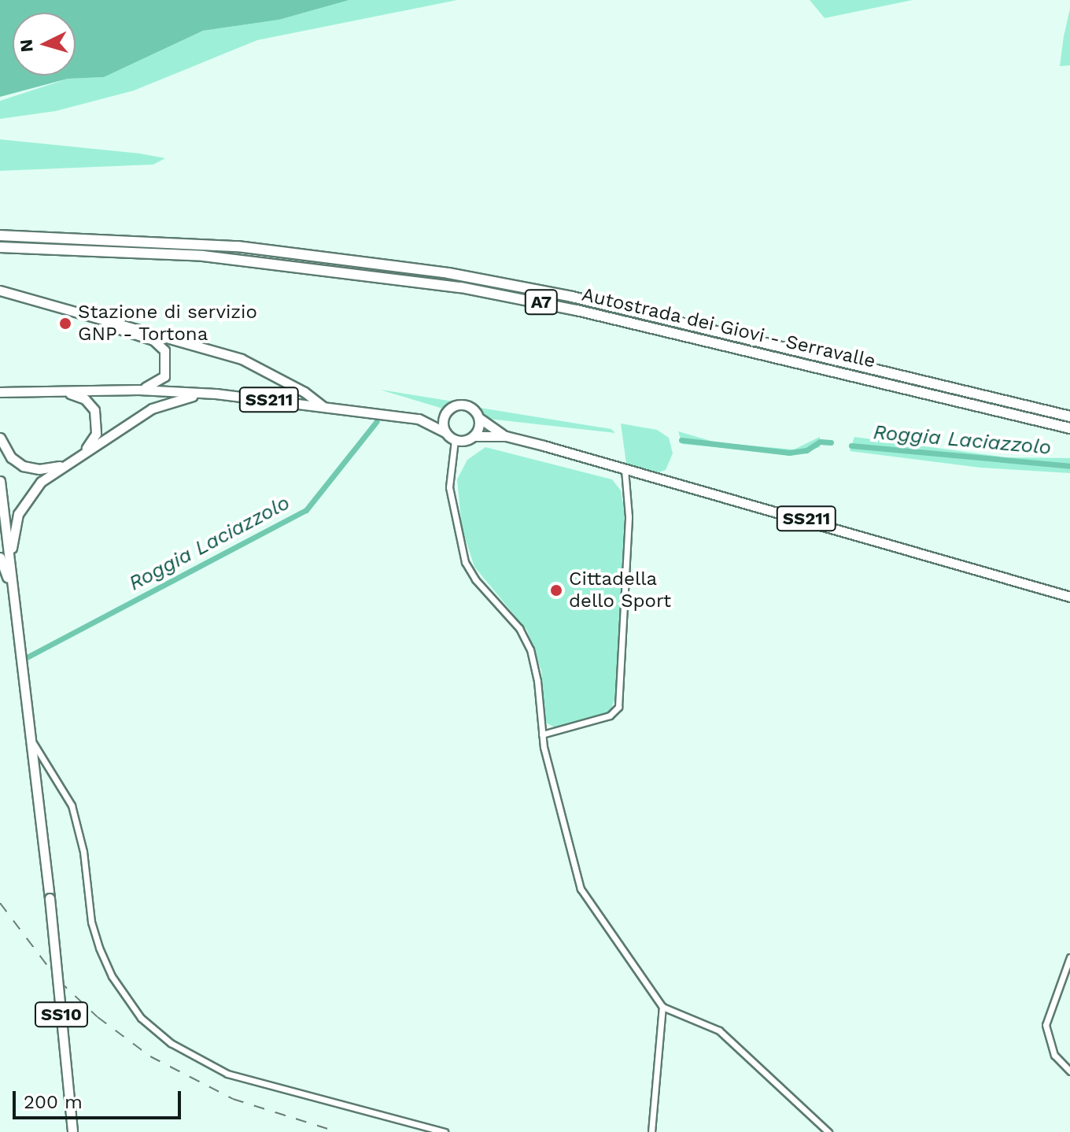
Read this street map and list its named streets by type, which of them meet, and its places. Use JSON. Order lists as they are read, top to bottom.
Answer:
{
  "streets": {
    "highway": ["A7", "Autostrada dei Giovi - Serravalle"],
    "main road": ["SS211", "SS10"]
  },
  "water": ["Roggia Laciazzolo"],
  "places": ["Stazione di servizio GNP - Tortona", "Cittadella dello Sport"],
  "scale_bar": "200 m",
  "north": "left"
}
